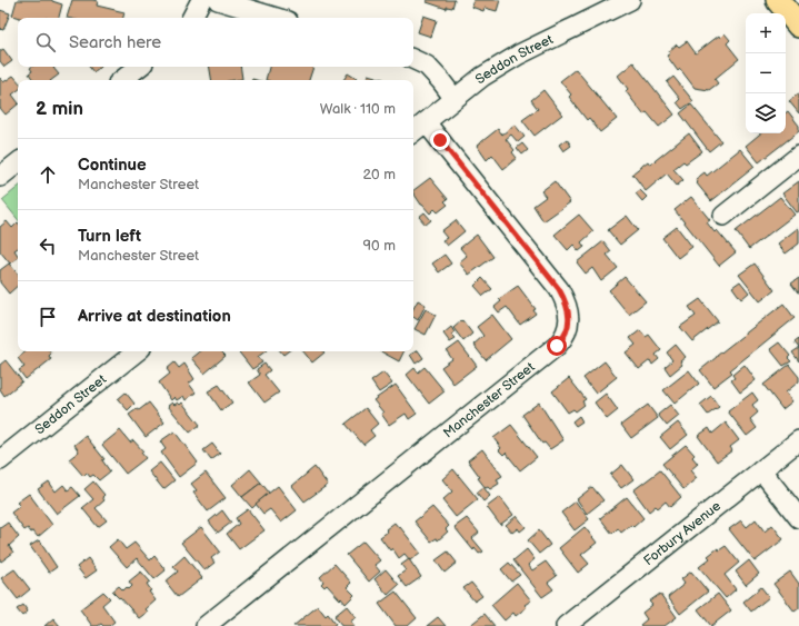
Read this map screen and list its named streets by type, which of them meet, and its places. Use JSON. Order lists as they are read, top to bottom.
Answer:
{
  "streets": {
    "street": ["Seddon Street", "Manchester Street", "Forbury Avenue"]
  },
  "crossings": [
    ["Seddon Street", "Manchester Street"]
  ],
  "page": {
    "map_buttons": ["+", "−"],
    "search": "Search here",
    "heading": ["2 min", "Walk · 110 m"],
    "list": [
      ["Continue", "Manchester Street", "20 m"],
      ["Turn left", "Manchester Street", "90 m"],
      "Arrive at destination"
    ]
  }
}
